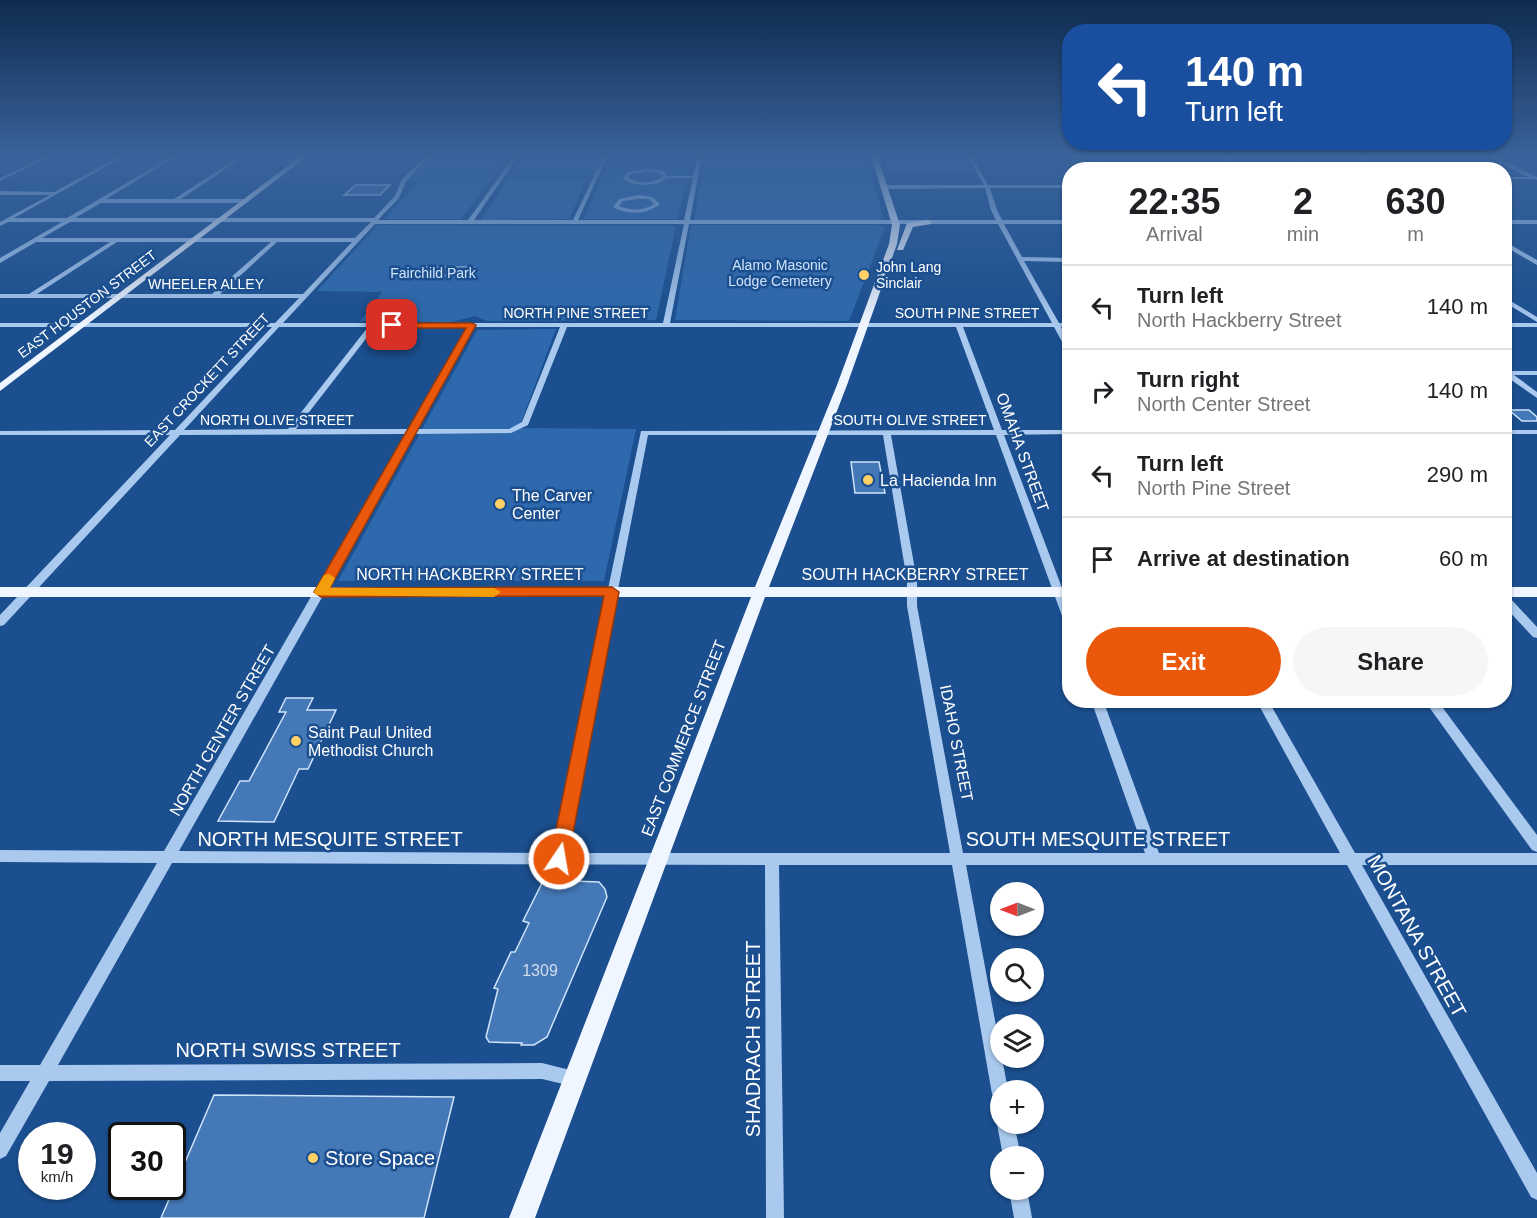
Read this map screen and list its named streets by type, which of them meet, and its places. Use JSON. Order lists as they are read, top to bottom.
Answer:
{
  "streets": {
    "main road": [
      "EAST HOUSTON STREET",
      "NORTH HACKBERRY STREET",
      "SOUTH HACKBERRY STREET",
      "EAST COMMERCE STREET"
    ],
    "street": [
      "WHEELER ALLEY",
      "NORTH PINE STREET",
      "SOUTH PINE STREET",
      "EAST CROCKETT STREET",
      "NORTH OLIVE STREET",
      "SOUTH OLIVE STREET",
      "OMAHA STREET",
      "NORTH CENTER STREET",
      "IDAHO STREET",
      "NORTH MESQUITE STREET",
      "SOUTH MESQUITE STREET",
      "MONTANA STREET",
      "SHADRACH STREET",
      "NORTH SWISS STREET"
    ]
  },
  "crossings": [
    ["WHEELER ALLEY", "EAST HOUSTON STREET"],
    ["WHEELER ALLEY", "EAST CROCKETT STREET"],
    ["EAST HOUSTON STREET", "NORTH PINE STREET"],
    ["NORTH PINE STREET", "SOUTH PINE STREET"],
    ["NORTH PINE STREET", "EAST CROCKETT STREET"],
    ["NORTH PINE STREET", "NORTH OLIVE STREET"],
    ["NORTH PINE STREET", "NORTH CENTER STREET"],
    ["NORTH PINE STREET", "EAST COMMERCE STREET"],
    ["SOUTH PINE STREET", "OMAHA STREET"],
    ["SOUTH PINE STREET", "EAST COMMERCE STREET"],
    ["EAST CROCKETT STREET", "NORTH OLIVE STREET"],
    ["EAST CROCKETT STREET", "NORTH HACKBERRY STREET"],
    ["NORTH OLIVE STREET", "NORTH CENTER STREET"],
    ["SOUTH OLIVE STREET", "OMAHA STREET"],
    ["SOUTH OLIVE STREET", "EAST COMMERCE STREET"],
    ["SOUTH OLIVE STREET", "IDAHO STREET"],
    ["NORTH HACKBERRY STREET", "SOUTH HACKBERRY STREET"],
    ["NORTH HACKBERRY STREET", "NORTH CENTER STREET"],
    ["NORTH HACKBERRY STREET", "EAST COMMERCE STREET"],
    ["SOUTH HACKBERRY STREET", "EAST COMMERCE STREET"],
    ["SOUTH HACKBERRY STREET", "IDAHO STREET"],
    ["NORTH CENTER STREET", "NORTH MESQUITE STREET"],
    ["NORTH CENTER STREET", "NORTH SWISS STREET"],
    ["EAST COMMERCE STREET", "NORTH MESQUITE STREET"],
    ["EAST COMMERCE STREET", "SOUTH MESQUITE STREET"],
    ["EAST COMMERCE STREET", "NORTH SWISS STREET"],
    ["IDAHO STREET", "SOUTH MESQUITE STREET"],
    ["NORTH MESQUITE STREET", "SOUTH MESQUITE STREET"],
    ["SOUTH MESQUITE STREET", "MONTANA STREET"],
    ["SOUTH MESQUITE STREET", "SHADRACH STREET"]
  ],
  "parks": ["Alamo Masonic Lodge Cemetery", "Fairchild Park"],
  "places": [
    "John Lang Sinclair",
    "La Hacienda Inn",
    "The Carver Center",
    "Saint Paul United Methodist Church",
    "Store Space"
  ],
  "house_numbers": ["1309"],
  "north": "left",
  "page": {
    "turn": ["140 m", "Turn left"],
    "eta": [
      "22:35",
      "Arrival",
      "2",
      "min",
      "630",
      "m"
    ],
    "list": [
      {
        "name": "Turn left",
        "note": "North Hackberry Street",
        "value": "140 m"
      },
      {
        "name": "Turn right",
        "note": "North Center Street",
        "value": "140 m"
      },
      {
        "name": "Turn left",
        "note": "North Pine Street",
        "value": "290 m"
      },
      {
        "name": "Arrive at destination",
        "value": "60 m"
      }
    ],
    "buttons": ["Exit", "Share"],
    "map_buttons": ["+", "−"],
    "speed": "19 km/h",
    "limit": "30"
  }
}
